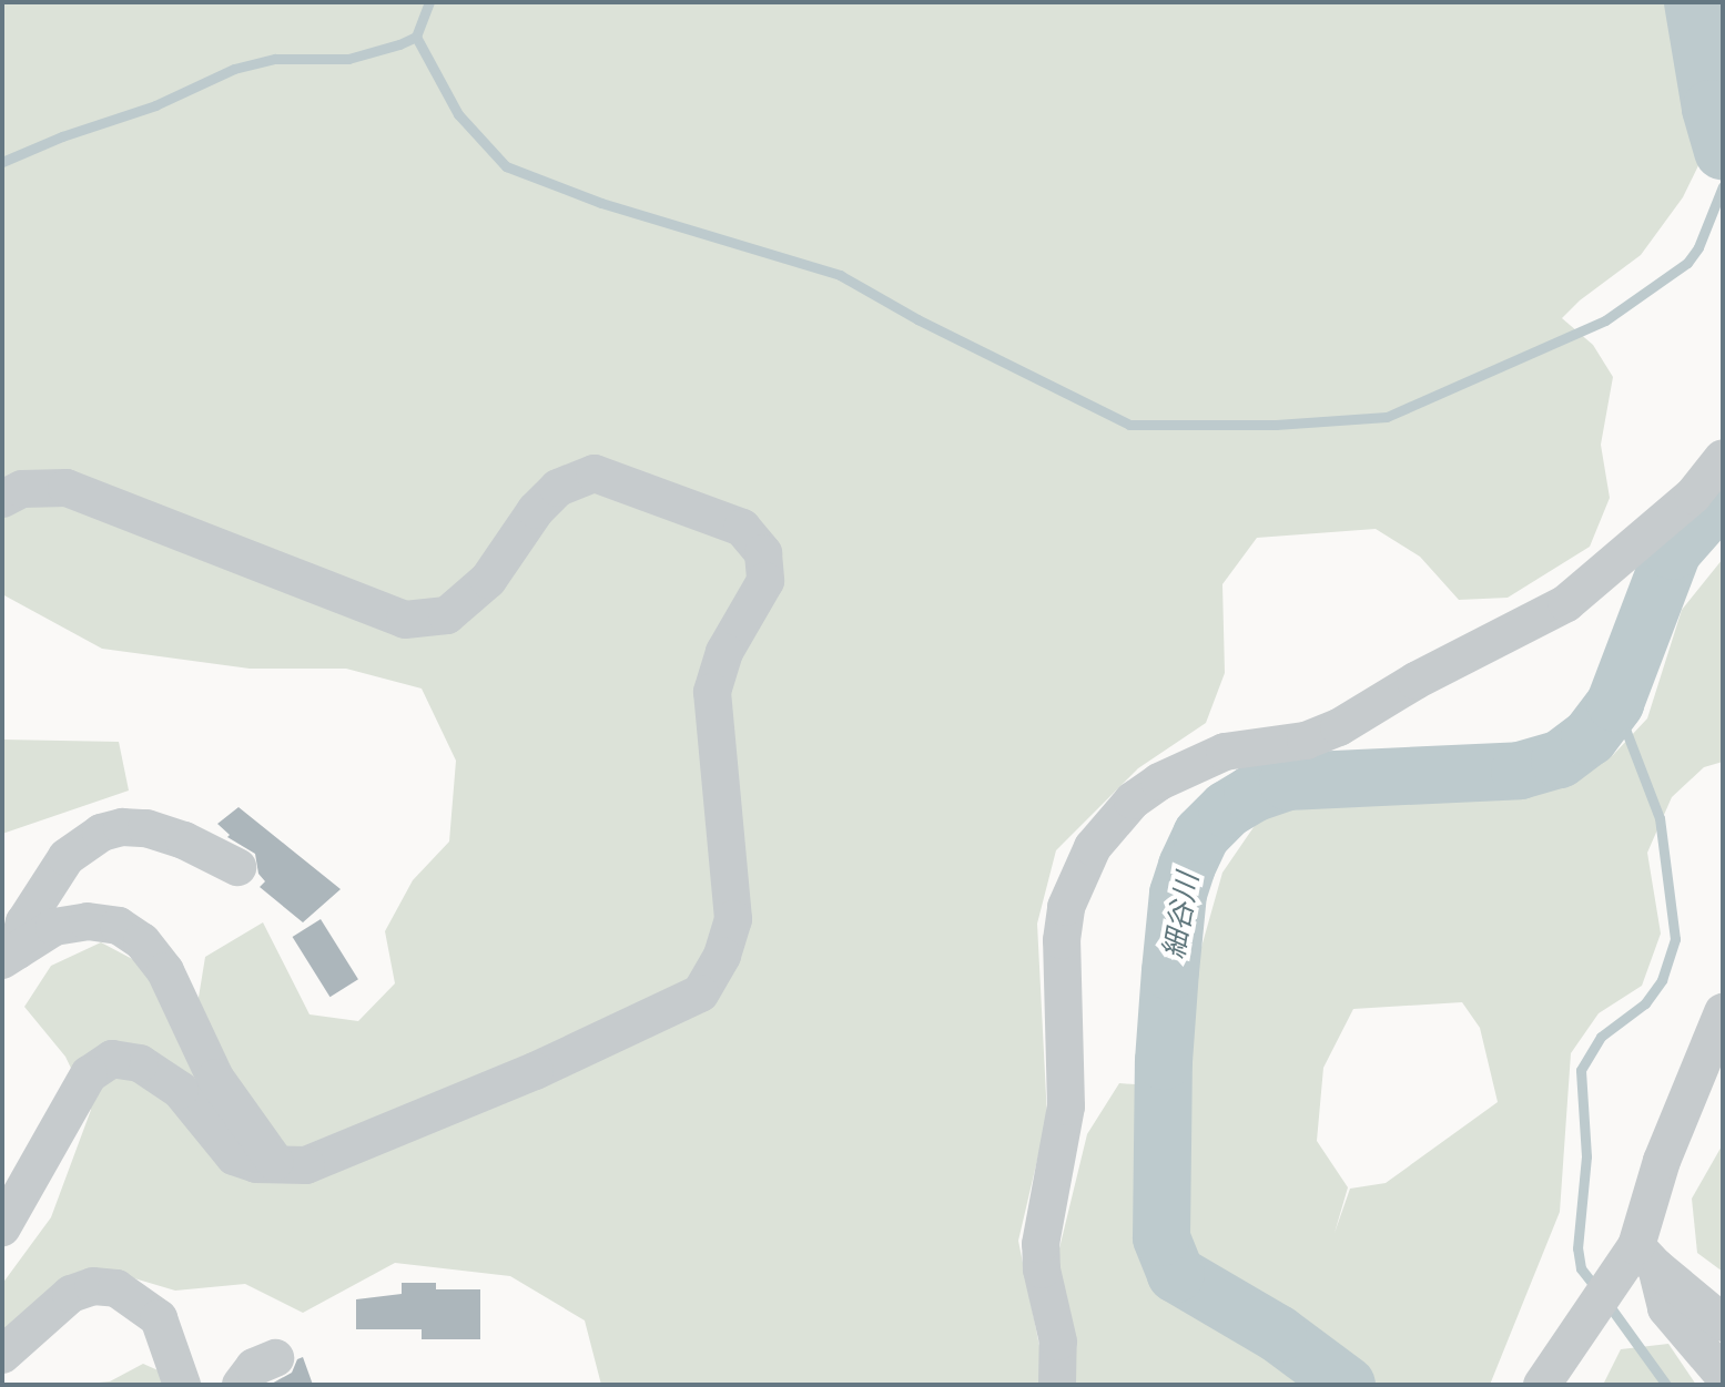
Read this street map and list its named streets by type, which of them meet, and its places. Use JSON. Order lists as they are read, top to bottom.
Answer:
{
  "water": ["細谷川"]
}
